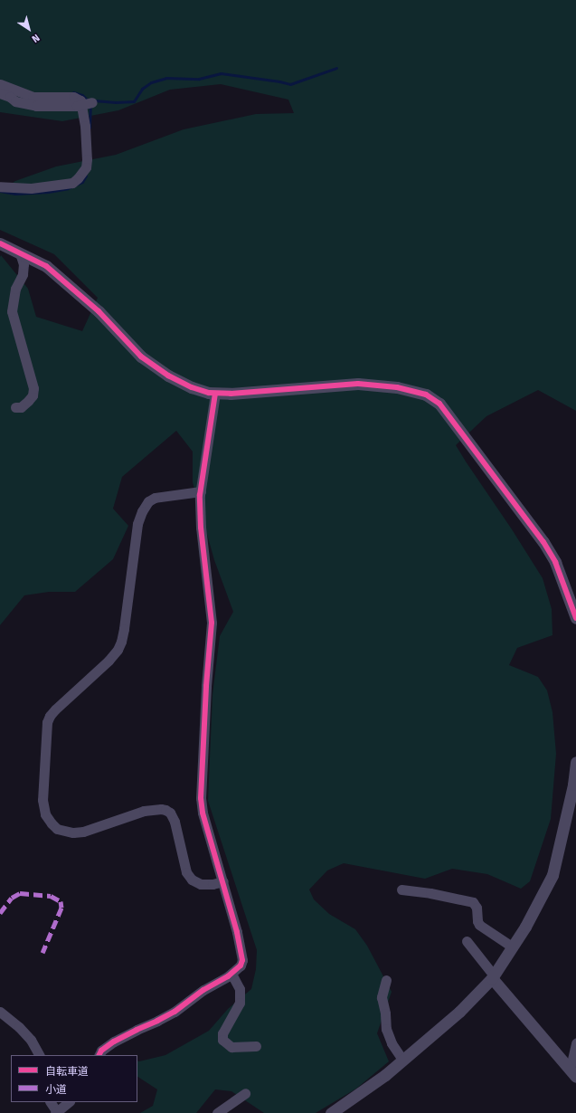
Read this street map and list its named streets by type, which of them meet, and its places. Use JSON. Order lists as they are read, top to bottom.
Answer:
{
  "legend": ["自転車道", "小道"],
  "north": "bottom right"
}
